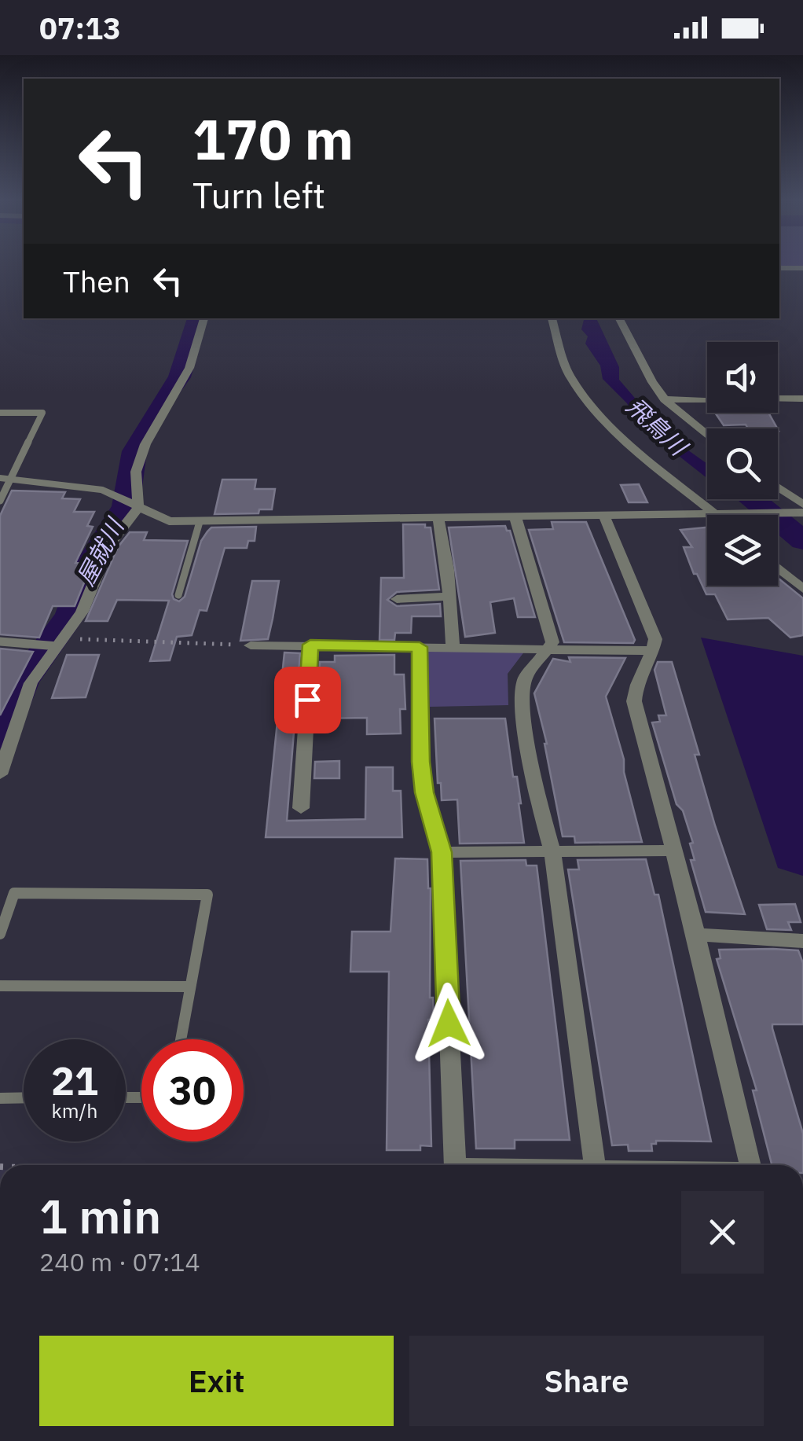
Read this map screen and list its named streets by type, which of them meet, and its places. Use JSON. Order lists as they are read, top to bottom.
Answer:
{
  "water": ["飛鳥川", "屋就川"],
  "page": {
    "status": "07:13",
    "turn": ["170 m", "Turn left"],
    "then": "Then",
    "speed": "21 km/h",
    "limit": "30",
    "heading": ["1 min", "240 m · 07:14"],
    "buttons": ["Exit", "Share"]
  }
}
